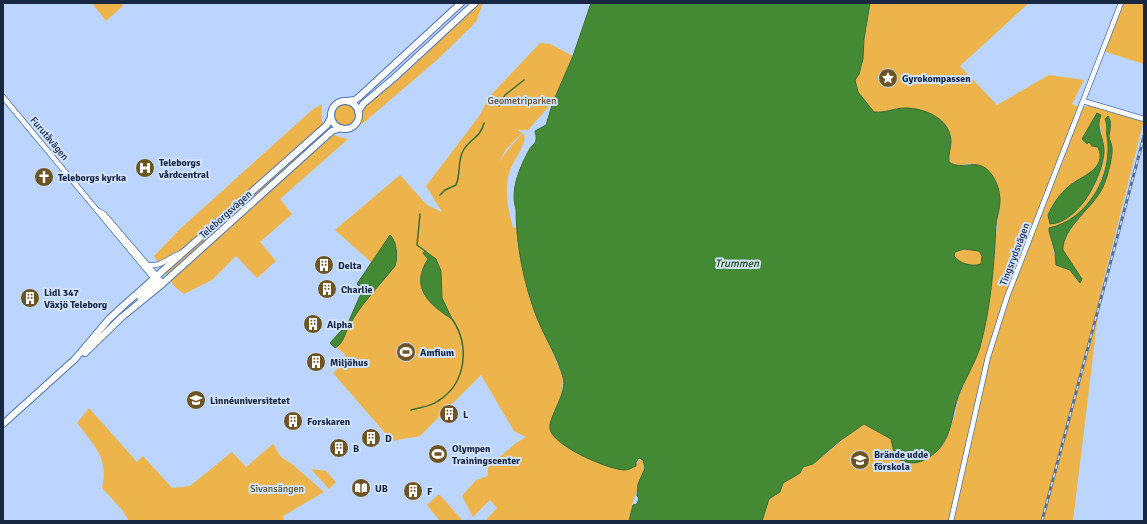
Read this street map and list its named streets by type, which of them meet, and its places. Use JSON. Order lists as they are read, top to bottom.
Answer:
{
  "streets": {
    "main road": ["Teleborgsvägen"],
    "street": ["Furutåvägen", "Tingsrydsvägen"]
  },
  "crossings": [
    ["Furutåvägen", "Teleborgsvägen"]
  ],
  "water": ["Trummen"],
  "parks": ["Geometriparken", "Sivansängen"],
  "places": {
    "place": ["Gyrokompassen"],
    "hospital": ["Teleborgs vårdcentral"],
    "church": ["Teleborgs kyrka"],
    "building": [
      "Delta",
      "Charlie",
      "Lidl 347 Växjö Teleborg",
      "Alpha",
      "Miljöhus",
      "L",
      "Forskaren",
      "D",
      "B",
      "F"
    ],
    "sports": ["Amfium", "Olympen Trainingscenter"],
    "school or university": ["Linnéuniversitetet", "Brände udde förskola"],
    "library": ["UB"]
  }
}
